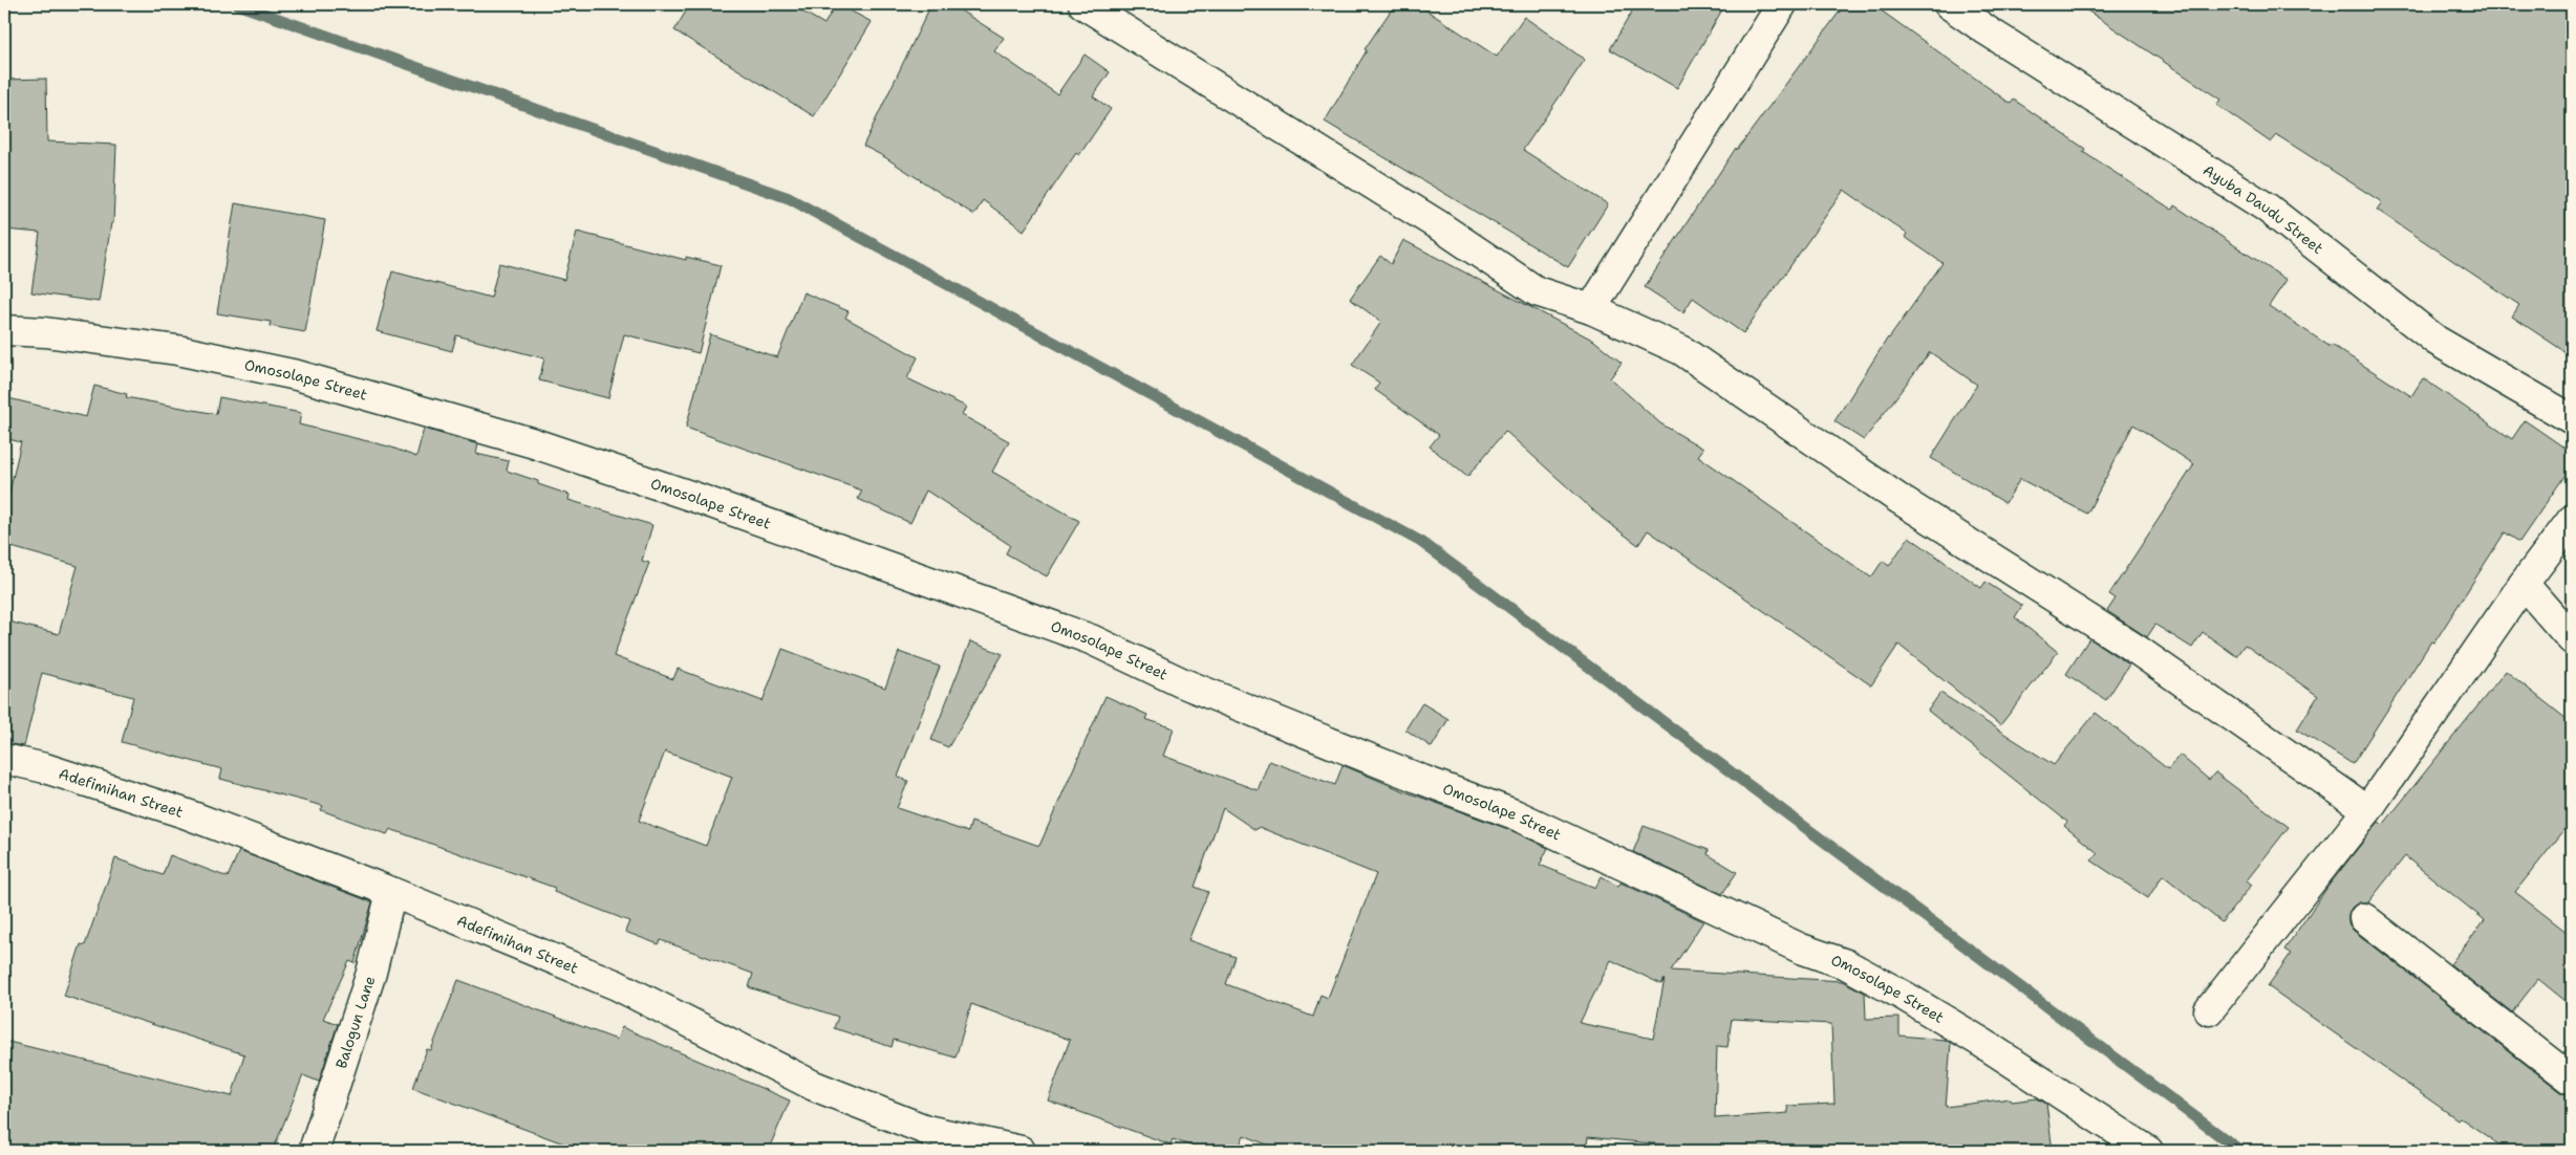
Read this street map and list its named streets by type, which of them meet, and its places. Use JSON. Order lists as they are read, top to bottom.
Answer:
{
  "streets": {
    "street": [
      "Ayuba Daudu Street",
      "Omosolape Street",
      "Adefimihan Street",
      "Balogun Lane"
    ]
  },
  "crossings": [
    ["Adefimihan Street", "Balogun Lane"]
  ]
}
